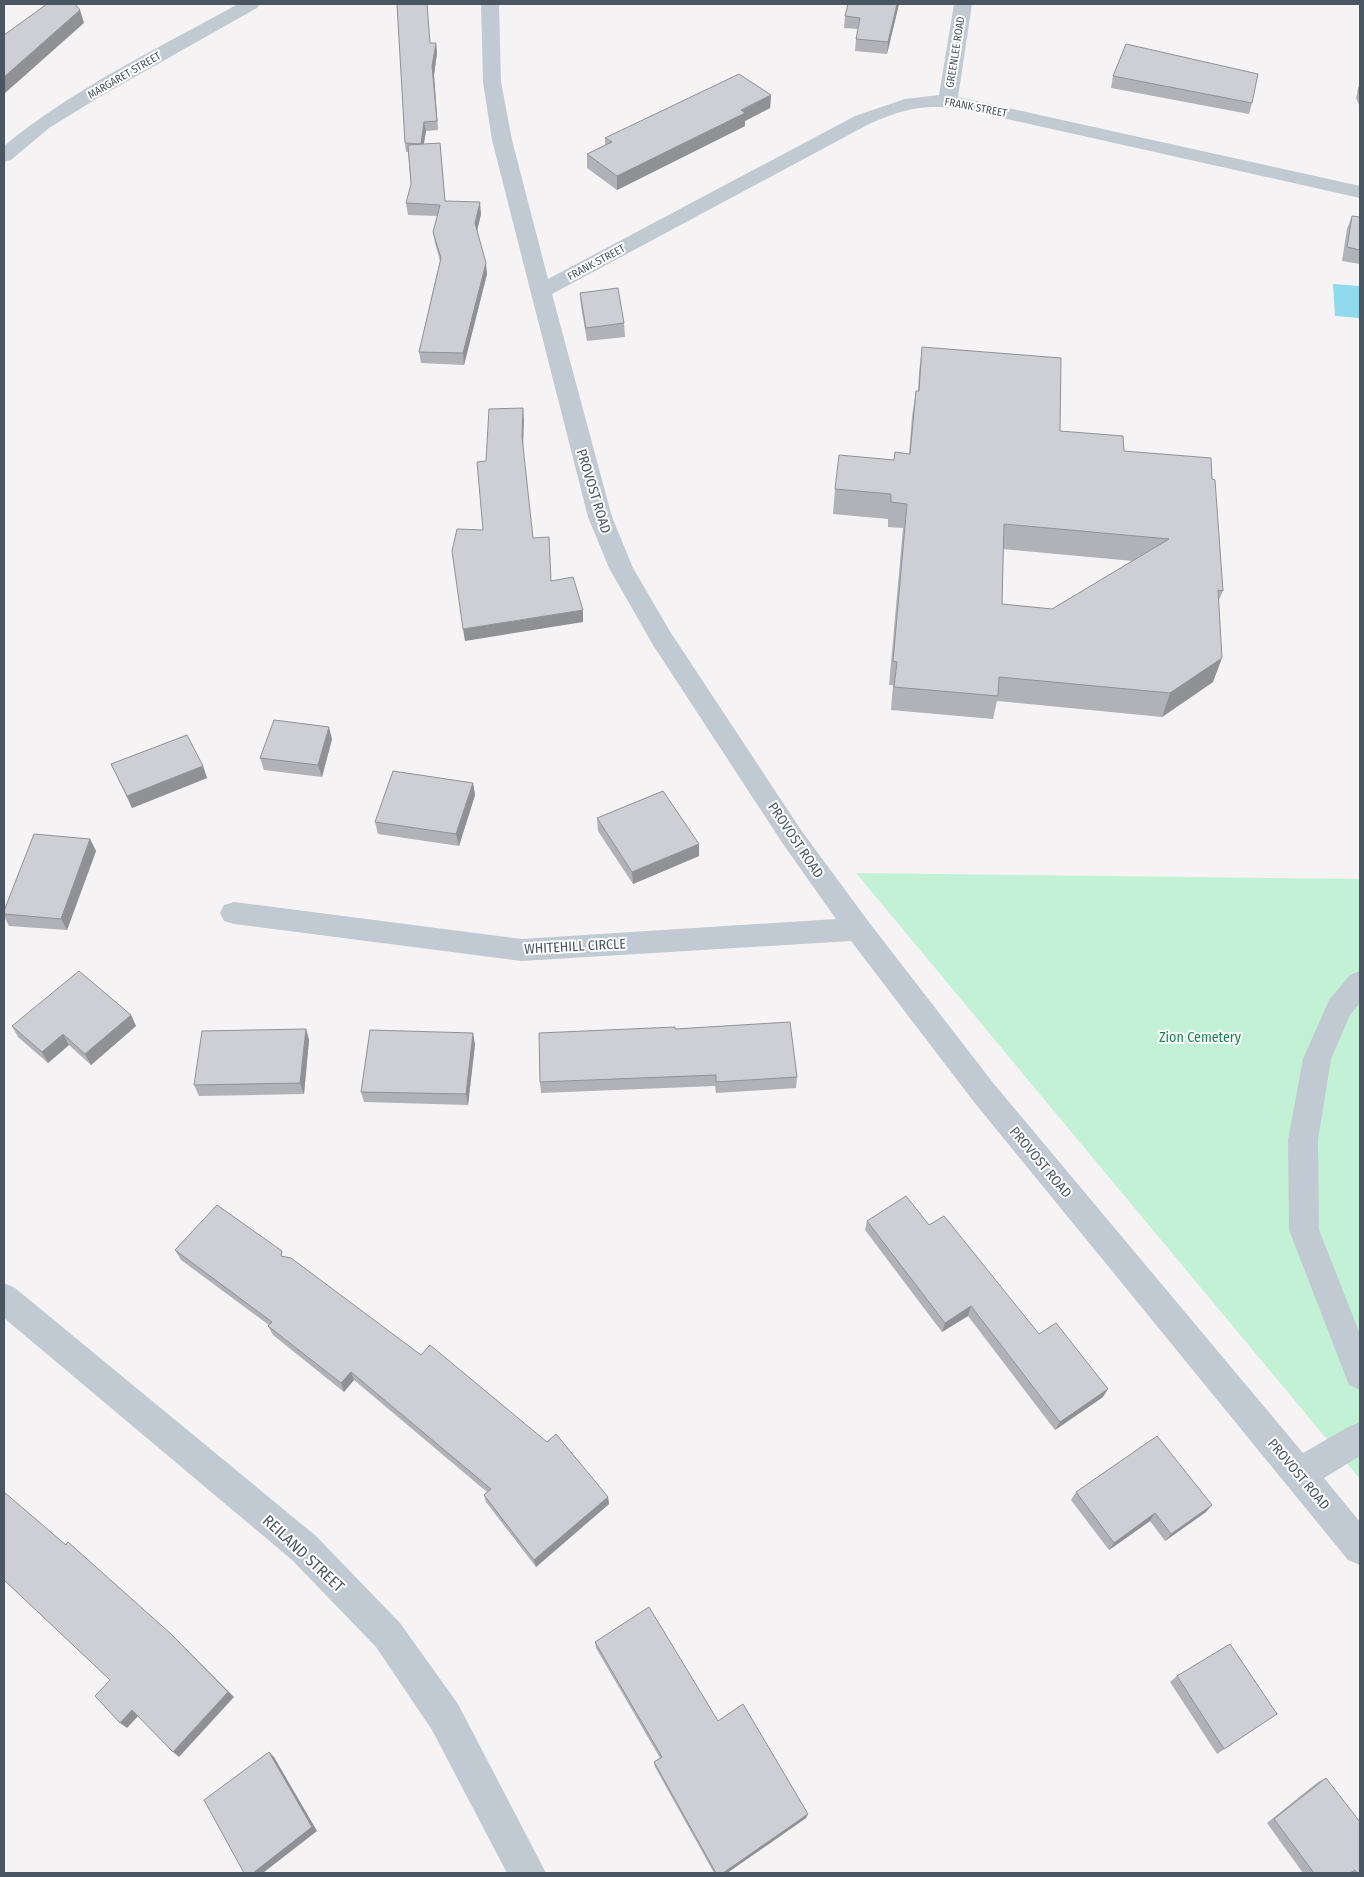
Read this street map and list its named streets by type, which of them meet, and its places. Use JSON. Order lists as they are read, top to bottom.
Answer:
{
  "streets": {
    "street": [
      "GREENLEE ROAD",
      "MARGARET STREET",
      "FRANK STREET",
      "PROVOST ROAD",
      "WHITEHILL CIRCLE",
      "REILAND STREET"
    ]
  },
  "crossings": [
    ["GREENLEE ROAD", "FRANK STREET"],
    ["FRANK STREET", "PROVOST ROAD"],
    ["PROVOST ROAD", "WHITEHILL CIRCLE"]
  ],
  "parks": ["Zion Cemetery"]
}
